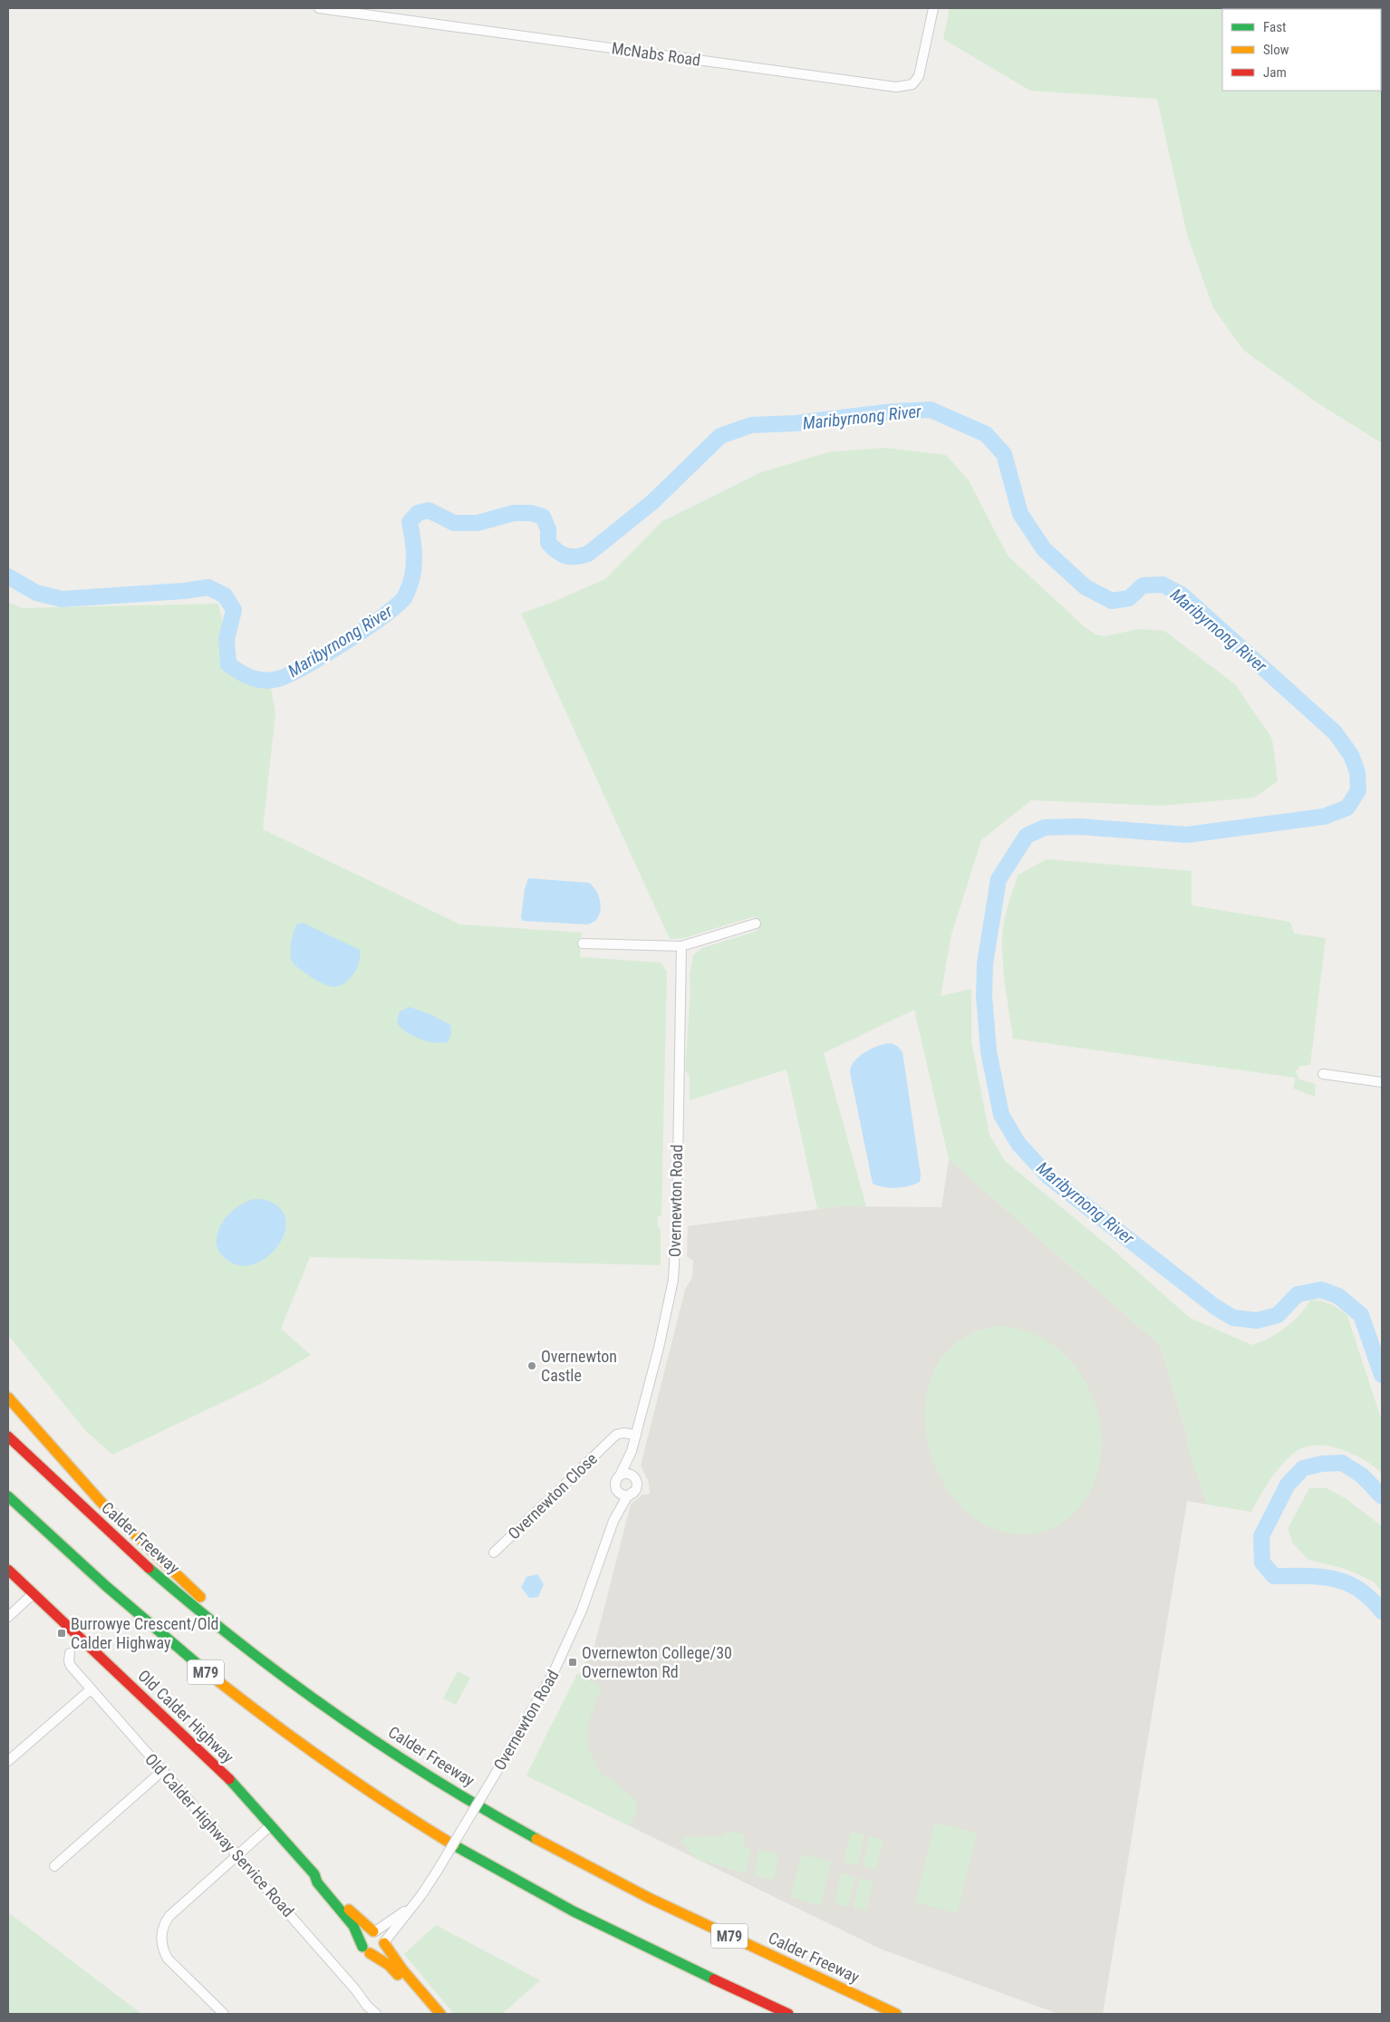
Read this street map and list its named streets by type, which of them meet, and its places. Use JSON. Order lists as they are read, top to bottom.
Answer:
{
  "streets": {
    "main road": ["Calder Freeway", "M79", "Old Calder Highway"],
    "street": [
      "McNabs Road",
      "Overnewton Road",
      "Overnewton Close",
      "Old Calder Highway Service Road"
    ]
  },
  "crossings": [
    ["Overnewton Road", "Overnewton Close"],
    ["Overnewton Road", "Old Calder Highway"]
  ],
  "water": ["Maribyrnong River"],
  "places": {
    "other": ["Overnewton Castle"],
    "transit": ["Burrowye Crescent/Old Calder Highway", "Overnewton College/30 Overnewton Rd"]
  },
  "legend": ["Fast", "Slow", "Jam"]
}
